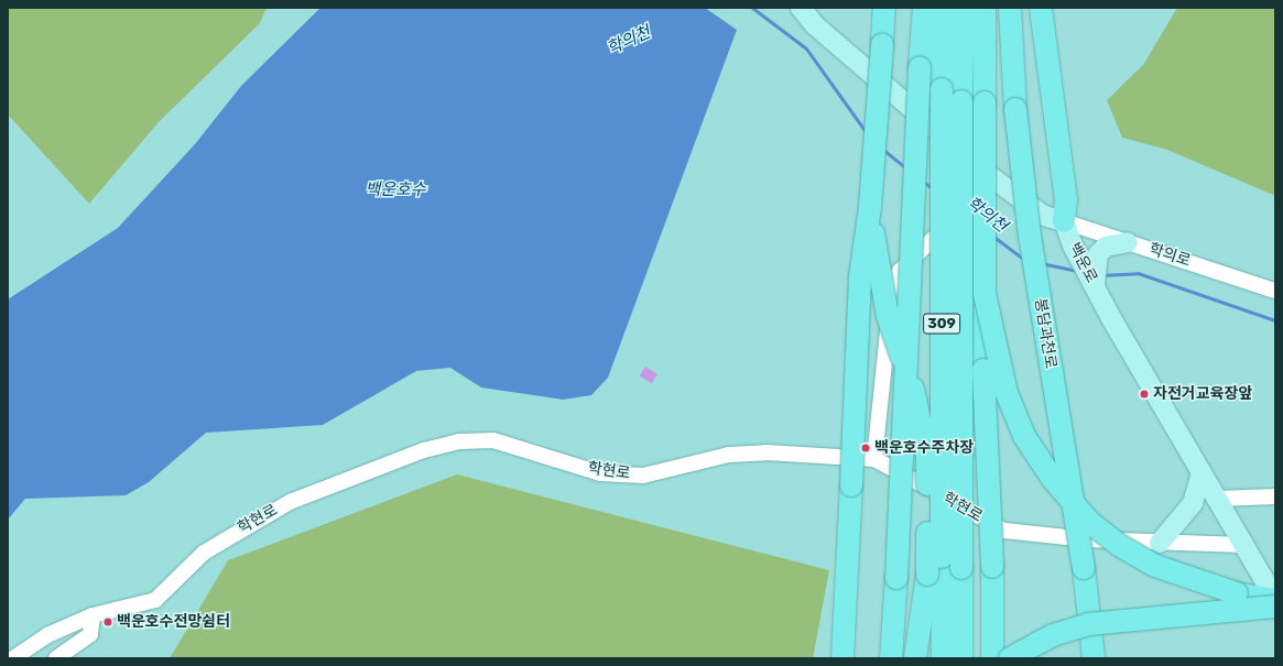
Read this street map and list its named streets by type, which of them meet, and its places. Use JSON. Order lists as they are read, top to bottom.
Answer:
{
  "streets": {
    "highway": ["309", "봉담과천로"],
    "main road": ["백운로"],
    "street": ["학의로", "학현로"]
  },
  "crossings": [
    ["학의로", "백운로"],
    ["백운로", "학현로"]
  ],
  "water": ["학의천", "백운호수"],
  "places": ["자전거교육장앞", "백운호수주차장", "백운호수전망쉼터"]
}
